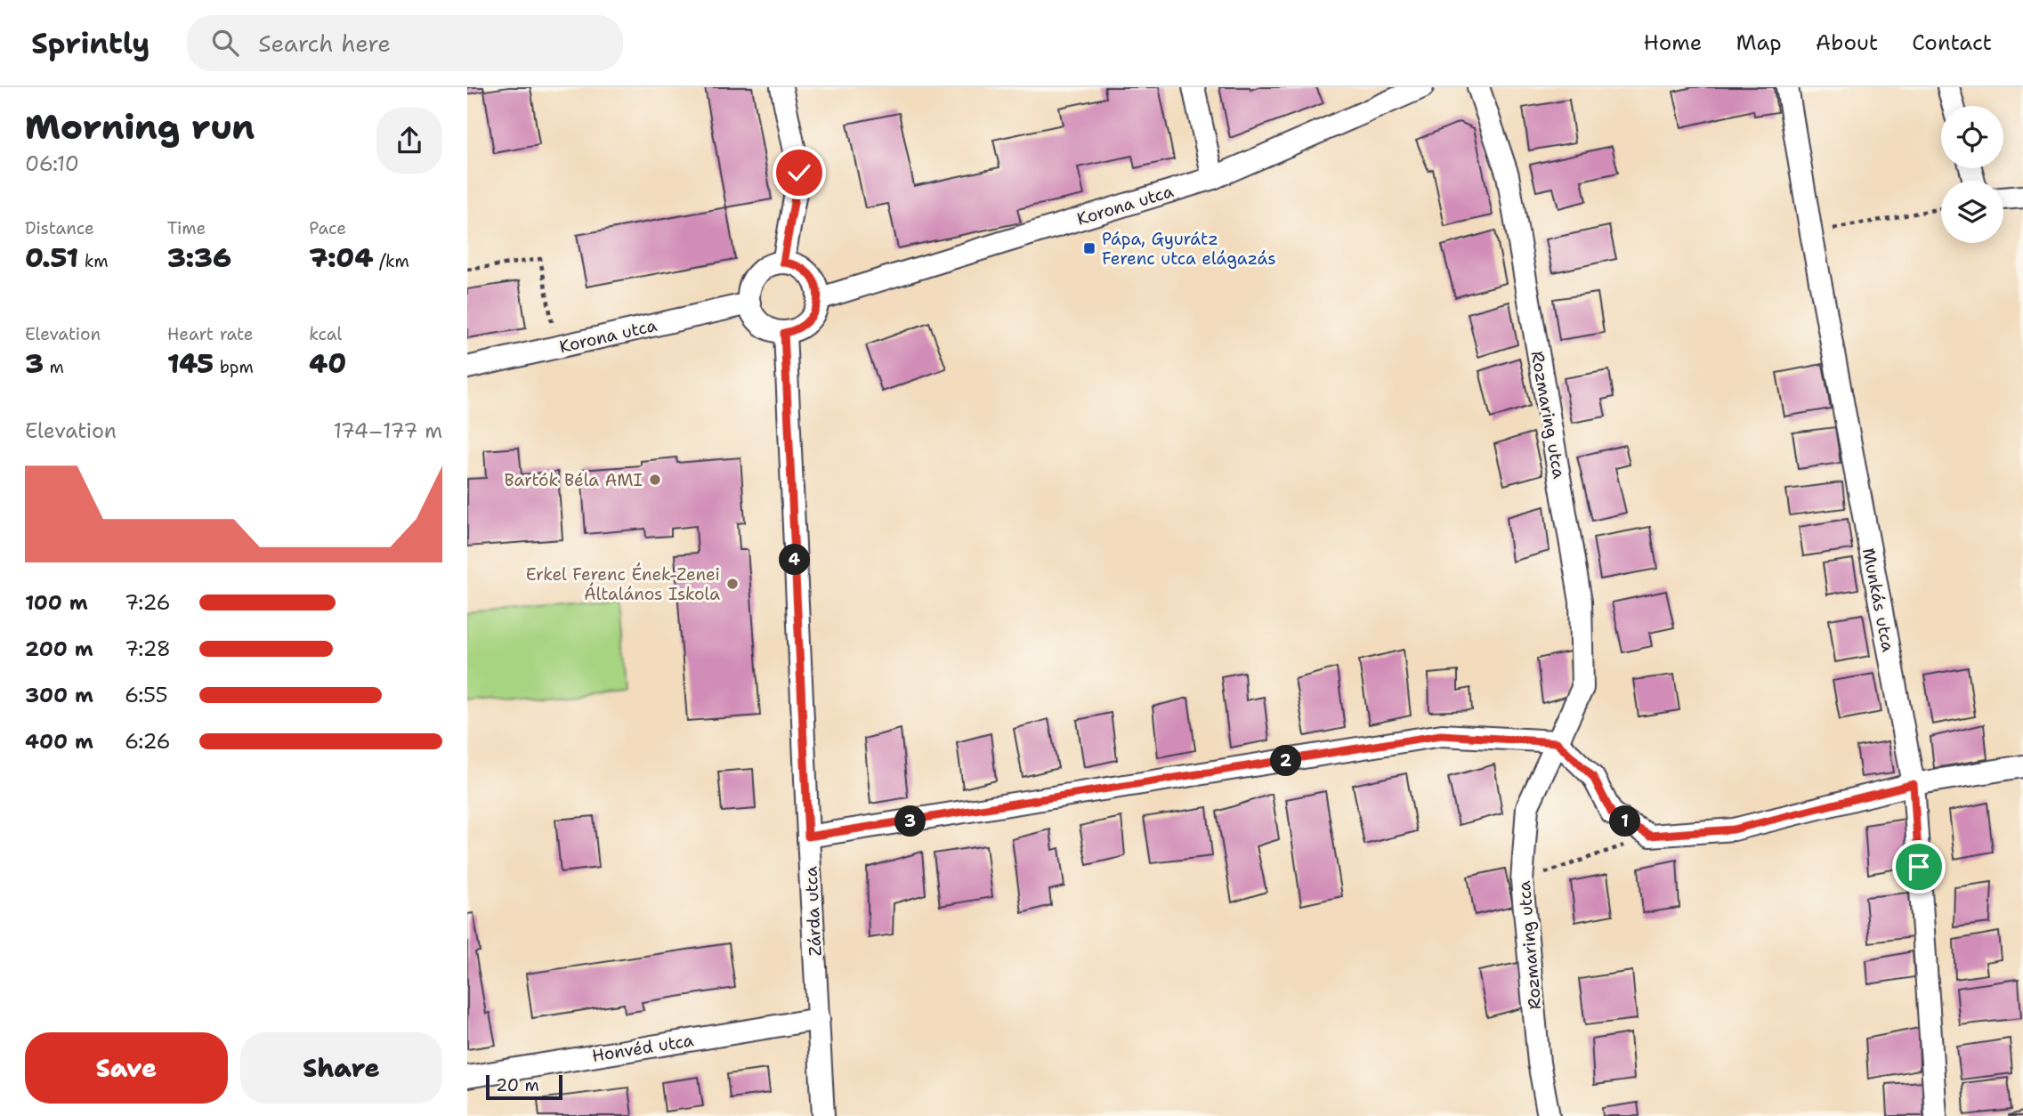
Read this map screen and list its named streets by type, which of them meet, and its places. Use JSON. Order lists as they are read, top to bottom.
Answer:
{
  "streets": {
    "street": [
      "Korona utca",
      "Rozmaring utca",
      "Munkás utca",
      "Zárda utca",
      "Honvéd utca"
    ]
  },
  "crossings": [
    ["Korona utca", "Zárda utca"],
    ["Zárda utca", "Honvéd utca"]
  ],
  "places": {
    "transit": ["Pápa, Gyurátz Ferenc utca elágazás"],
    "other": ["Bartók Béla AMI", "Erkel Ferenc Ének-Zenei Általános Iskola"]
  },
  "scale_bar": "20 m",
  "page": {
    "header": "Sprintly",
    "search": "Search here",
    "nav": [
      "Home",
      "Map",
      "About",
      "Contact"
    ],
    "heading": ["Morning run", "06:10"],
    "stats": [
      ["Distance", "0.51 km"],
      ["Time", "3:36"],
      ["Pace", "7:04 /km"],
      ["Elevation", "3 m"],
      ["Heart rate", "145 bpm"],
      ["kcal", "40"]
    ],
    "chart": ["Elevation", "174–177 m"],
    "pins": [
      "4",
      "2",
      "1",
      "3"
    ],
    "list": [
      {
        "name": "100 m",
        "note": "7:26"
      },
      {
        "name": "200 m",
        "note": "7:28"
      },
      {
        "name": "300 m",
        "note": "6:55"
      },
      {
        "name": "400 m",
        "note": "6:26"
      }
    ],
    "buttons": ["Save", "Share"],
    "scale": "20 m"
  }
}
